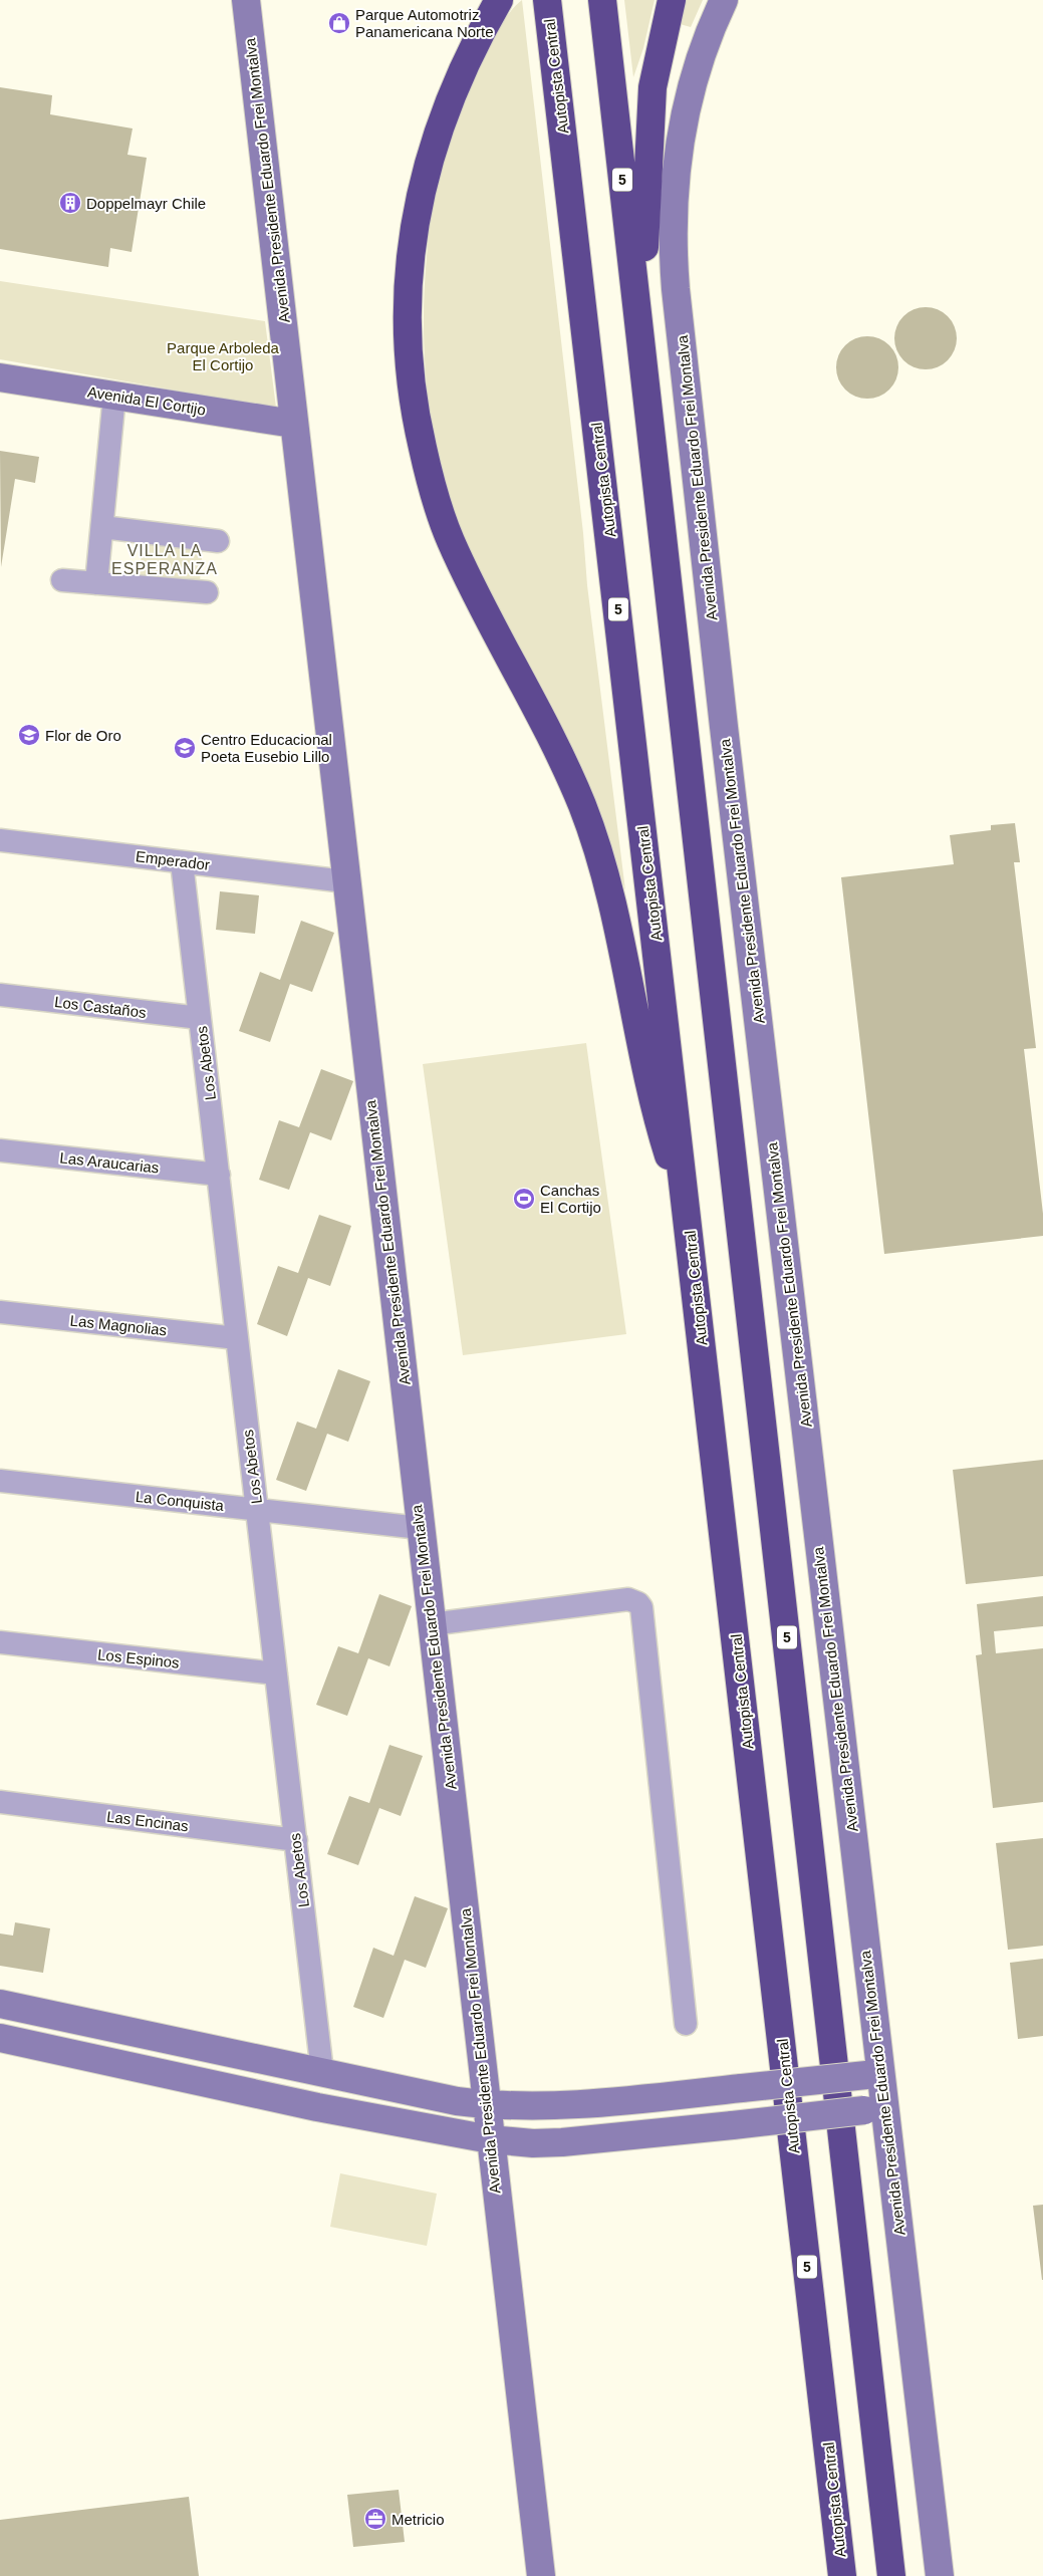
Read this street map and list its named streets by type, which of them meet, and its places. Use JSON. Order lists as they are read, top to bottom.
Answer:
{
  "streets": {
    "highway": ["Autopista Central", "5"],
    "main road": ["Avenida Presidente Eduardo Frei Montalva", "Avenida El Cortijo"],
    "street": [
      "Emperador",
      "Los Castaños",
      "Los Abetos",
      "Las Araucarias",
      "Las Magnolias",
      "La Conquista",
      "Los Espinos",
      "Las Encinas"
    ]
  },
  "crossings": [
    ["Avenida Presidente Eduardo Frei Montalva", "Avenida El Cortijo"],
    ["Avenida Presidente Eduardo Frei Montalva", "Emperador"],
    ["Avenida Presidente Eduardo Frei Montalva", "La Conquista"],
    ["Emperador", "Los Abetos"],
    ["Los Castaños", "Los Abetos"],
    ["Los Abetos", "Las Araucarias"],
    ["Los Abetos", "Las Magnolias"],
    ["Los Abetos", "La Conquista"],
    ["Los Abetos", "Los Espinos"],
    ["Los Abetos", "Las Encinas"]
  ],
  "districts": ["VILLA LA ESPERANZA"],
  "parks": ["Parque Arboleda El Cortijo"],
  "places": {
    "shop": ["Parque Automotriz Panamericana Norte"],
    "building": ["Doppelmayr Chile"],
    "school or university": ["Flor de Oro", "Centro Educacional Poeta Eusebio Lillo"],
    "sports": ["Canchas El Cortijo"],
    "office": ["Metricio"]
  }
}
